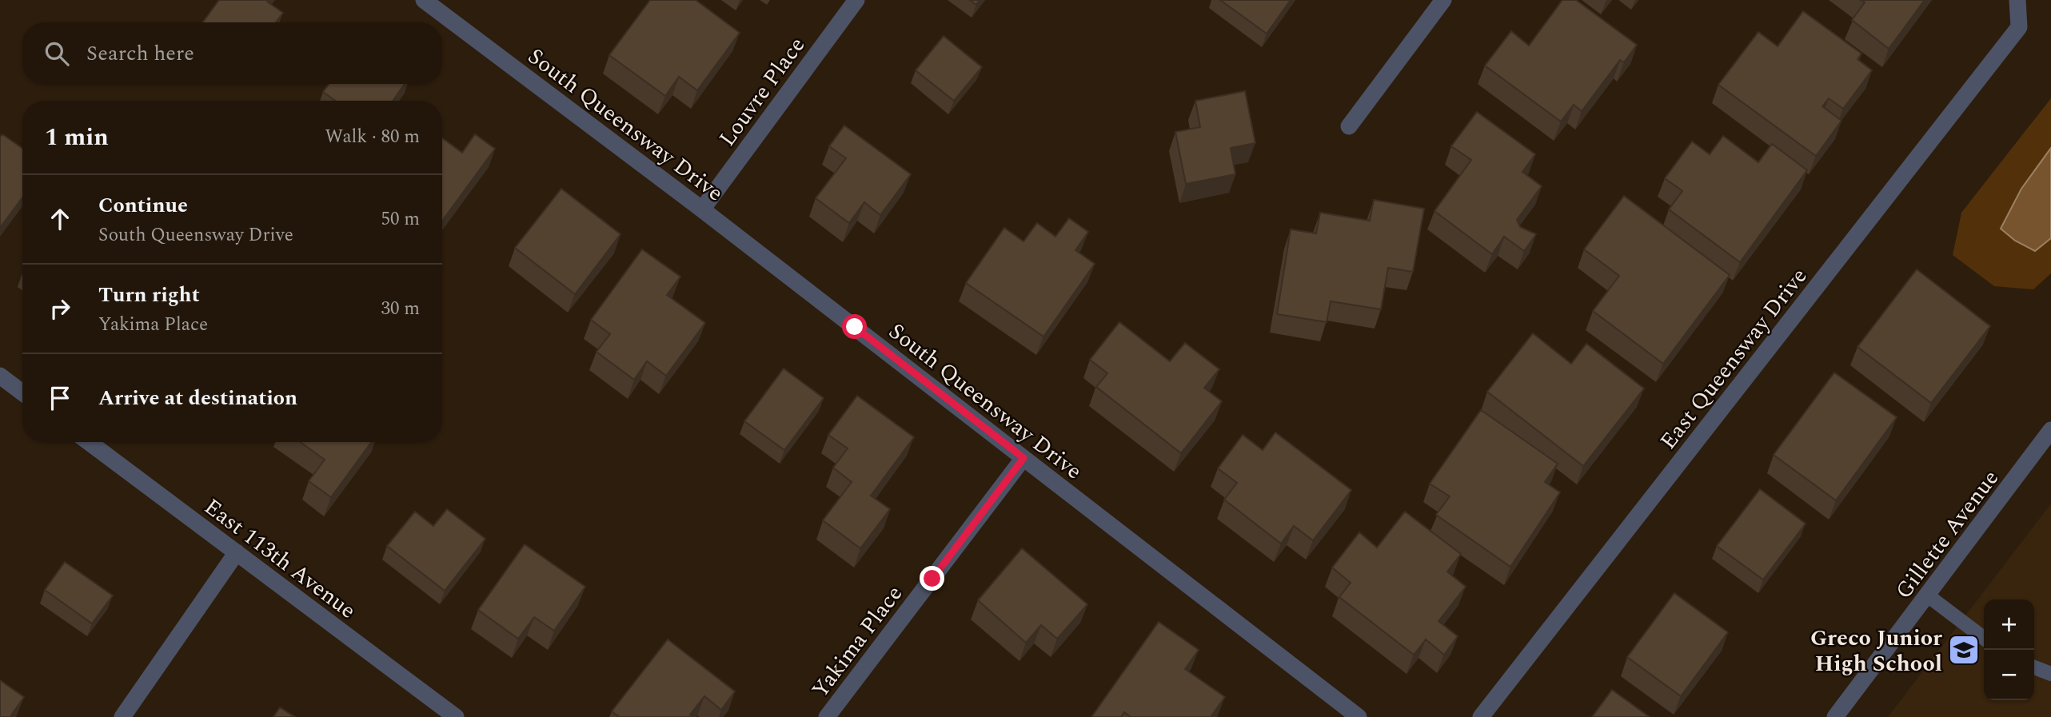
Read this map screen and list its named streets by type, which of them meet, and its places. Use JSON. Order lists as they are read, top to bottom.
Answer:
{
  "streets": {
    "street": [
      "Louvre Place",
      "South Queensway Drive",
      "East Queensway Drive",
      "Gillette Avenue",
      "East 113th Avenue",
      "Yakima Place"
    ]
  },
  "crossings": [
    ["Louvre Place", "South Queensway Drive"],
    ["South Queensway Drive", "Yakima Place"]
  ],
  "places": {
    "school or university": ["Greco Junior High School"]
  },
  "page": {
    "search": "Search here",
    "heading": ["1 min", "Walk · 80 m"],
    "list": [
      ["Continue", "South Queensway Drive", "50 m"],
      ["Turn right", "Yakima Place", "30 m"],
      "Arrive at destination"
    ],
    "map_buttons": ["+", "−"]
  }
}
